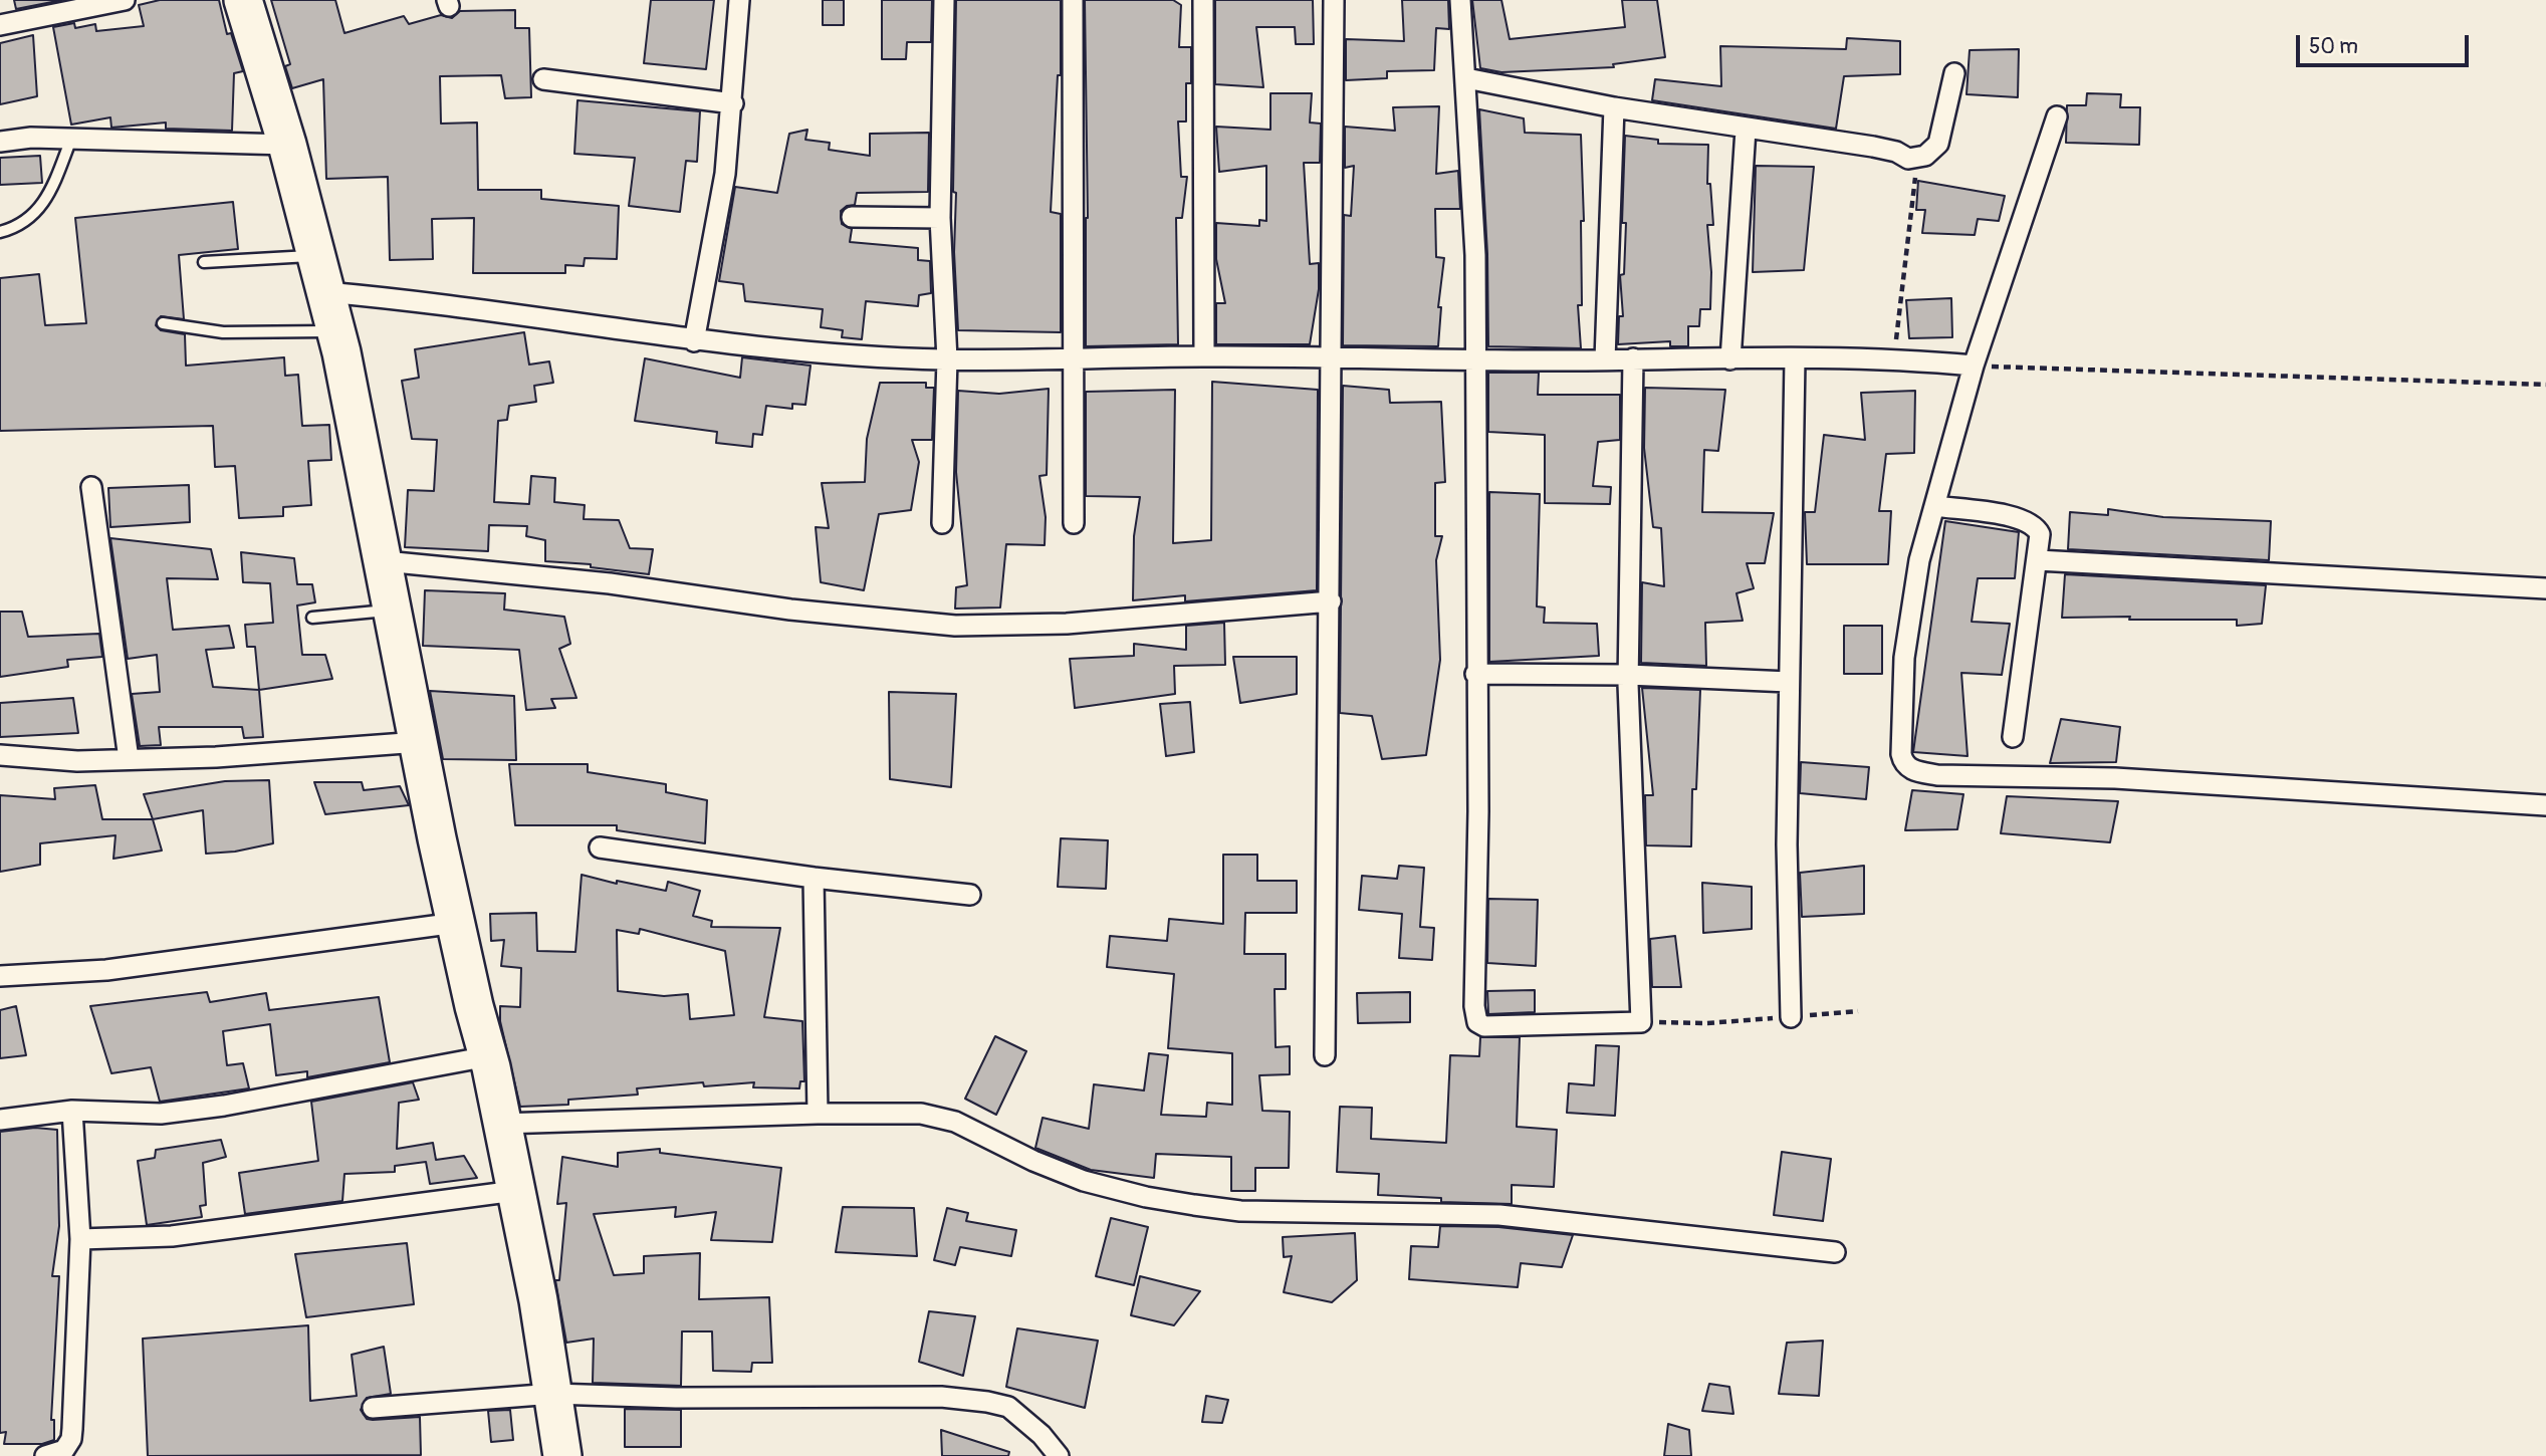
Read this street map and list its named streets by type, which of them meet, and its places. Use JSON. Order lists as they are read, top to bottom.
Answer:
{
  "scale_bar": "50 m"
}
